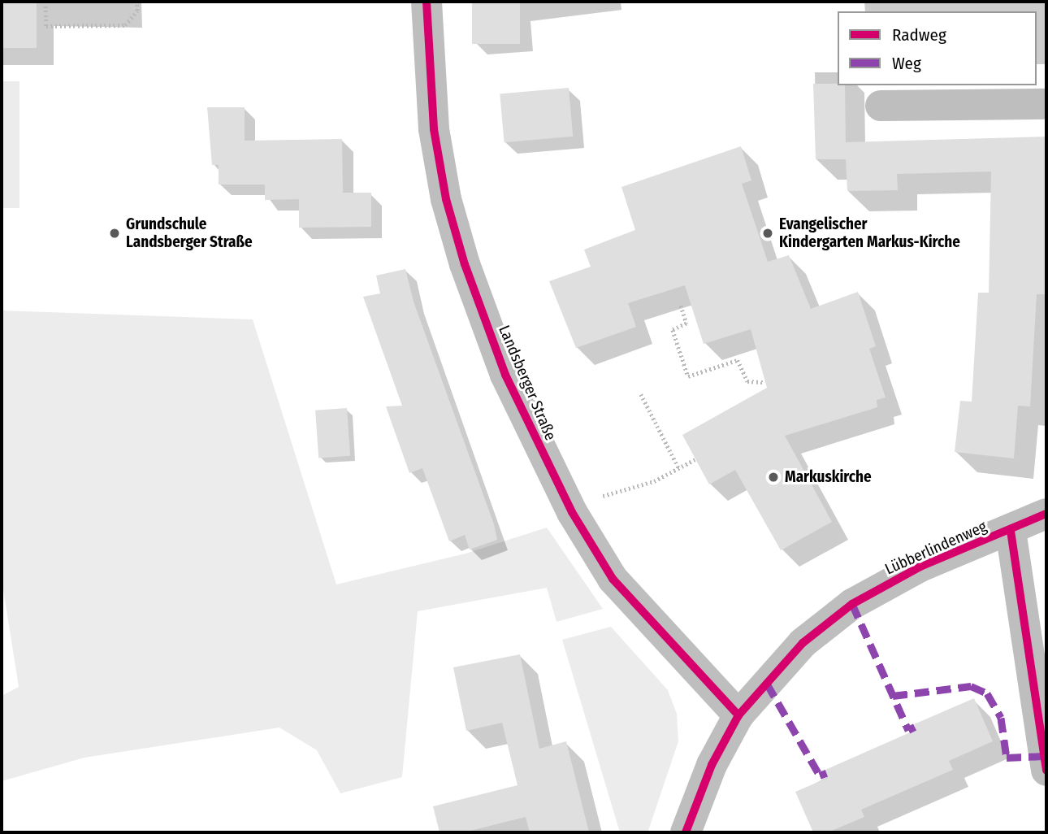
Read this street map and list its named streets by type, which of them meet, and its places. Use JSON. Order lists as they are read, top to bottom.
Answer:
{
  "streets": {
    "street": ["Landsberger Straße", "Lübberlindenweg"]
  },
  "crossings": [
    ["Landsberger Straße", "Lübberlindenweg"]
  ],
  "places": ["Grundschule Landsberger Straße", "Evangelischer Kindergarten Markus-Kirche", "Markuskirche"],
  "legend": ["Radweg", "Weg"]
}
